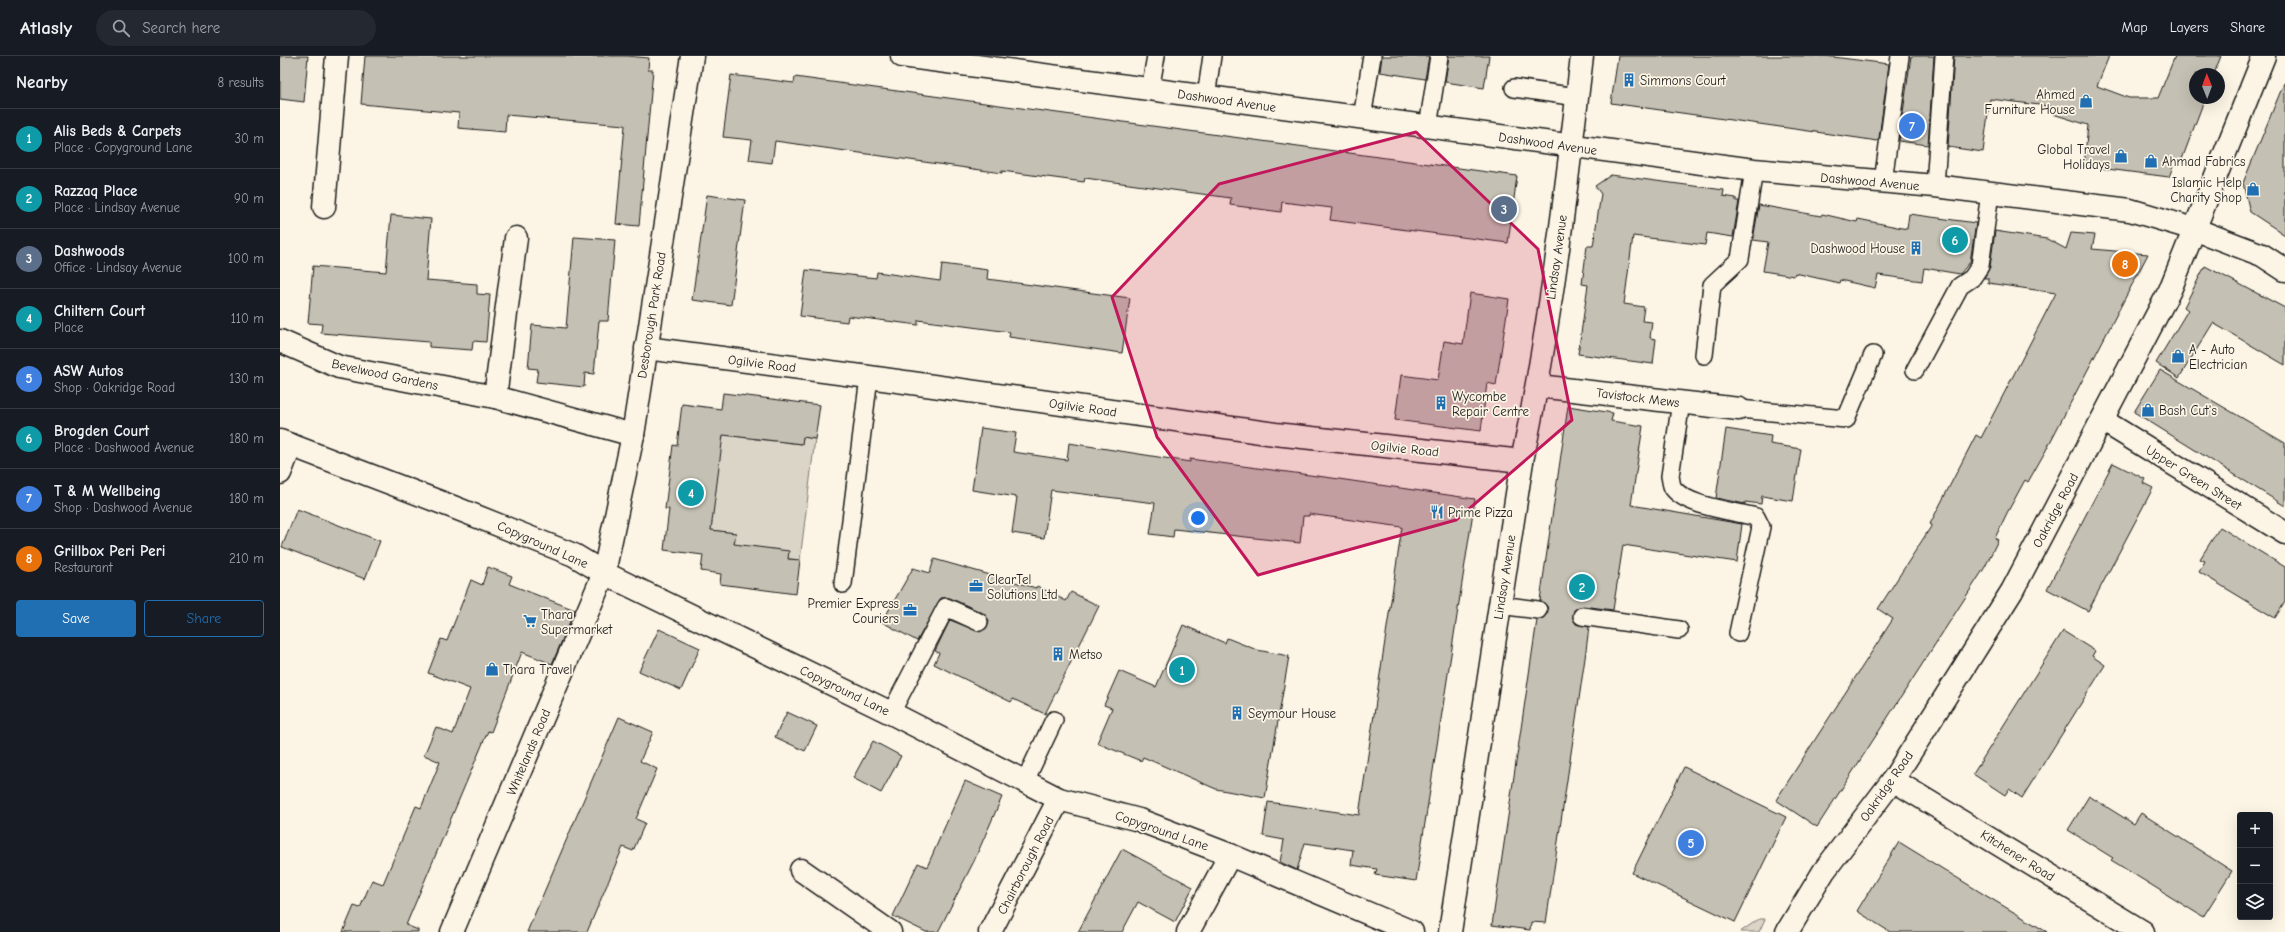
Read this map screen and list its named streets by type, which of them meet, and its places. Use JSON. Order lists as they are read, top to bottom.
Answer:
{
  "streets": {
    "street": [
      "Dashwood Avenue",
      "Lindsay Avenue",
      "Desborough Park Road",
      "Ogilvie Road",
      "Bevelwood Gardens",
      "Tavistock Mews",
      "Upper Green Street",
      "Oakridge Road",
      "Copyground Lane",
      "Whitelands Road",
      "Kitchener Road",
      "Chairborough Road"
    ]
  },
  "crossings": [
    ["Dashwood Avenue", "Lindsay Avenue"],
    ["Dashwood Avenue", "Oakridge Road"],
    ["Lindsay Avenue", "Ogilvie Road"],
    ["Lindsay Avenue", "Tavistock Mews"],
    ["Desborough Park Road", "Ogilvie Road"],
    ["Desborough Park Road", "Bevelwood Gardens"],
    ["Desborough Park Road", "Copyground Lane"],
    ["Desborough Park Road", "Whitelands Road"],
    ["Upper Green Street", "Oakridge Road"],
    ["Oakridge Road", "Kitchener Road"],
    ["Copyground Lane", "Whitelands Road"],
    ["Copyground Lane", "Chairborough Road"]
  ],
  "places": {
    "building": [
      "Simmons Court",
      "Dashwood House",
      "Wycombe Repair Centre",
      "Metso",
      "Seymour House"
    ],
    "shop": [
      "Ahmed Furniture House",
      "Global Travel Holidays",
      "Ahmad Fabrics",
      "Islamic Help Charity Shop",
      "A - Auto Electrician",
      "Bash Cut's",
      "Thara Travel"
    ],
    "restaurant": ["Prime Pizza"],
    "office": ["ClearTel Solutions Ltd", "Premier Express Couriers"],
    "supermarket": ["Thara Supermarket"]
  },
  "north": "top",
  "page": {
    "header": "Atlasly",
    "search": "Search here",
    "nav": ["Map", "Layers", "Share"],
    "heading": ["Nearby", "8 results"],
    "list": [
      {
        "mark": "1",
        "name": "Alis Beds & Carpets",
        "note": "Place · Copyground Lane",
        "value": "30 m"
      },
      {
        "mark": "2",
        "name": "Razzaq Place",
        "note": "Place · Lindsay Avenue",
        "value": "90 m"
      },
      {
        "mark": "3",
        "name": "Dashwoods",
        "note": "Office · Lindsay Avenue",
        "value": "100 m"
      },
      {
        "mark": "4",
        "name": "Chiltern Court",
        "note": "Place",
        "value": "110 m"
      },
      {
        "mark": "5",
        "name": "ASW Autos",
        "note": "Shop · Oakridge Road",
        "value": "130 m"
      },
      {
        "mark": "6",
        "name": "Brogden Court",
        "note": "Place · Dashwood Avenue",
        "value": "180 m"
      },
      {
        "mark": "7",
        "name": "T & M Wellbeing",
        "note": "Shop · Dashwood Avenue",
        "value": "180 m"
      },
      {
        "mark": "8",
        "name": "Grillbox Peri Peri",
        "note": "Restaurant",
        "value": "210 m"
      }
    ],
    "pins": [
      "7",
      "3",
      "6",
      "8",
      "4",
      "2",
      "1",
      "5"
    ],
    "buttons": ["Save", "Share"],
    "map_buttons": ["+", "−"]
  }
}
